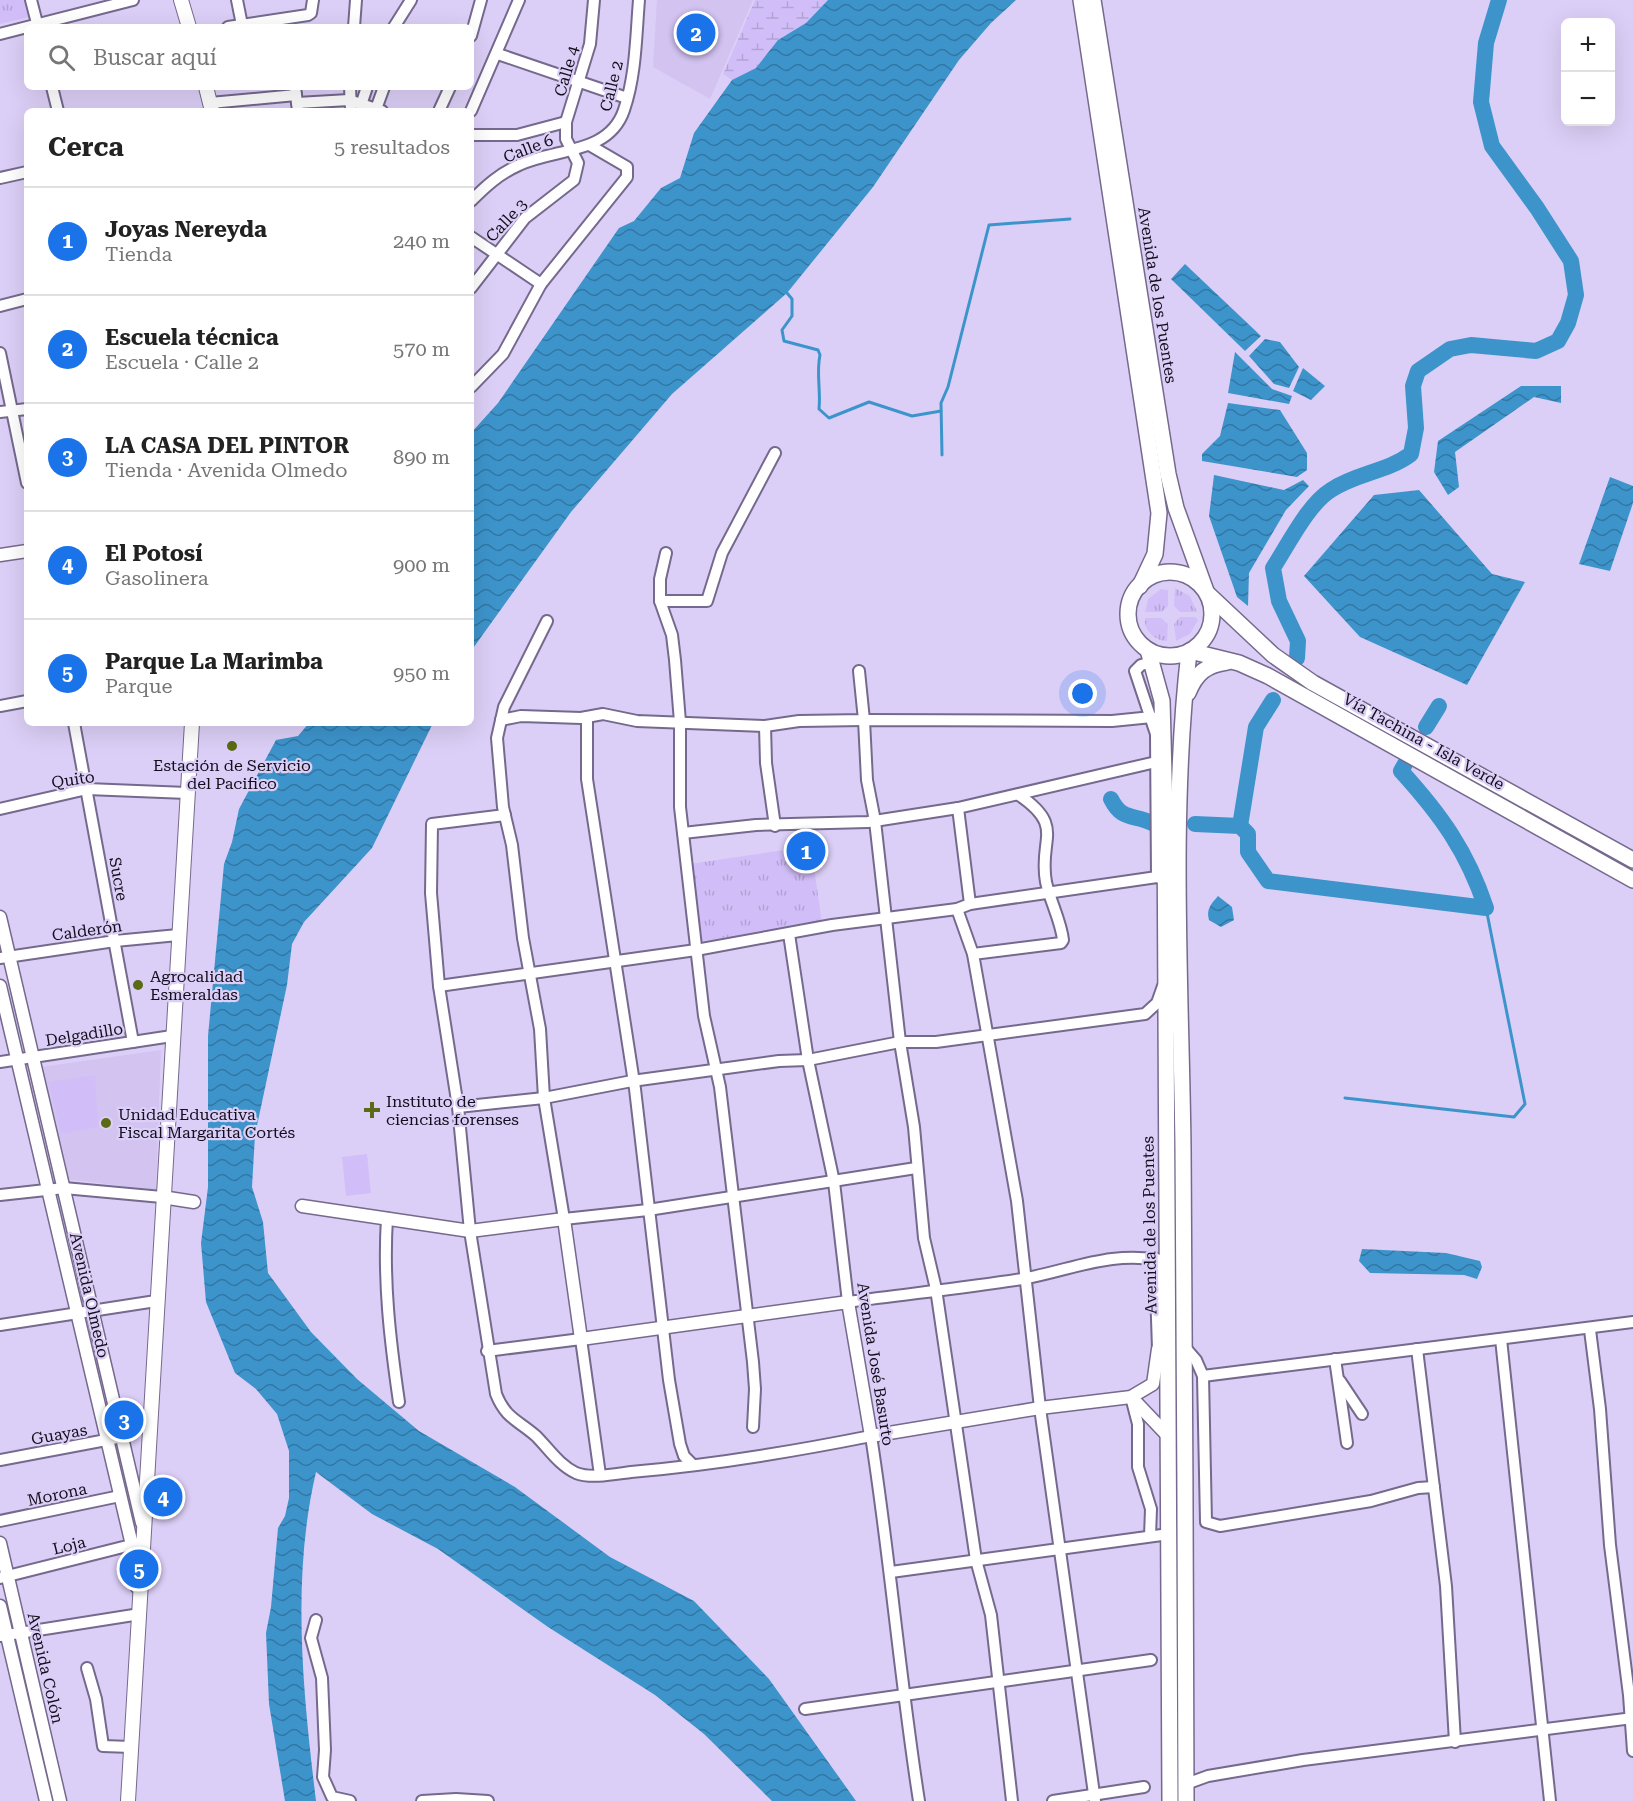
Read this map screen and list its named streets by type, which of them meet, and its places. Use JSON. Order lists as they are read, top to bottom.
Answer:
{
  "streets": {
    "main road": ["Avenida de los Puentes", "Vía Tachina - Isla Verde"],
    "street": [
      "Calle 4",
      "Calle 2",
      "Calle 6",
      "Calle 3",
      "Quito",
      "Sucre",
      "Calderón",
      "Delgadillo",
      "Avenida Olmedo",
      "Avenida José Basurto",
      "Guayas",
      "Morona",
      "Loja",
      "Avenida Colón"
    ]
  },
  "crossings": [
    ["Calle 4", "Calle 2"],
    ["Calle 4", "Calle 6"],
    ["Calle 4", "Calle 3"],
    ["Calle 2", "Calle 6"],
    ["Calle 2", "Calle 3"],
    ["Calle 6", "Calle 3"],
    ["Avenida de los Puentes", "Vía Tachina - Isla Verde"],
    ["Quito", "Sucre"],
    ["Sucre", "Calderón"],
    ["Sucre", "Delgadillo"],
    ["Calderón", "Avenida Olmedo"],
    ["Delgadillo", "Avenida Olmedo"],
    ["Avenida Olmedo", "Guayas"],
    ["Avenida Olmedo", "Morona"],
    ["Avenida Olmedo", "Loja"],
    ["Loja", "Avenida Colón"]
  ],
  "places": {
    "other": ["Estación de Servicio del Pacifico", "Agrocalidad Esmeraldas", "Unidad Educativa Fiscal Margarita Cortés"],
    "health": ["Instituto de ciencias forenses"]
  },
  "page": {
    "pins": [
      "2",
      "1",
      "3",
      "4",
      "5"
    ],
    "map_buttons": ["+", "−"],
    "search": "Buscar aquí",
    "heading": ["Cerca", "5 resultados"],
    "list": [
      {
        "mark": "1",
        "name": "Joyas Nereyda",
        "note": "Tienda",
        "value": "240 m"
      },
      {
        "mark": "2",
        "name": "Escuela técnica",
        "note": "Escuela · Calle 2",
        "value": "570 m"
      },
      {
        "mark": "3",
        "name": "LA CASA DEL PINTOR",
        "note": "Tienda · Avenida Olmedo",
        "value": "890 m"
      },
      {
        "mark": "4",
        "name": "El Potosí",
        "note": "Gasolinera",
        "value": "900 m"
      },
      {
        "mark": "5",
        "name": "Parque La Marimba",
        "note": "Parque",
        "value": "950 m"
      }
    ]
  }
}
